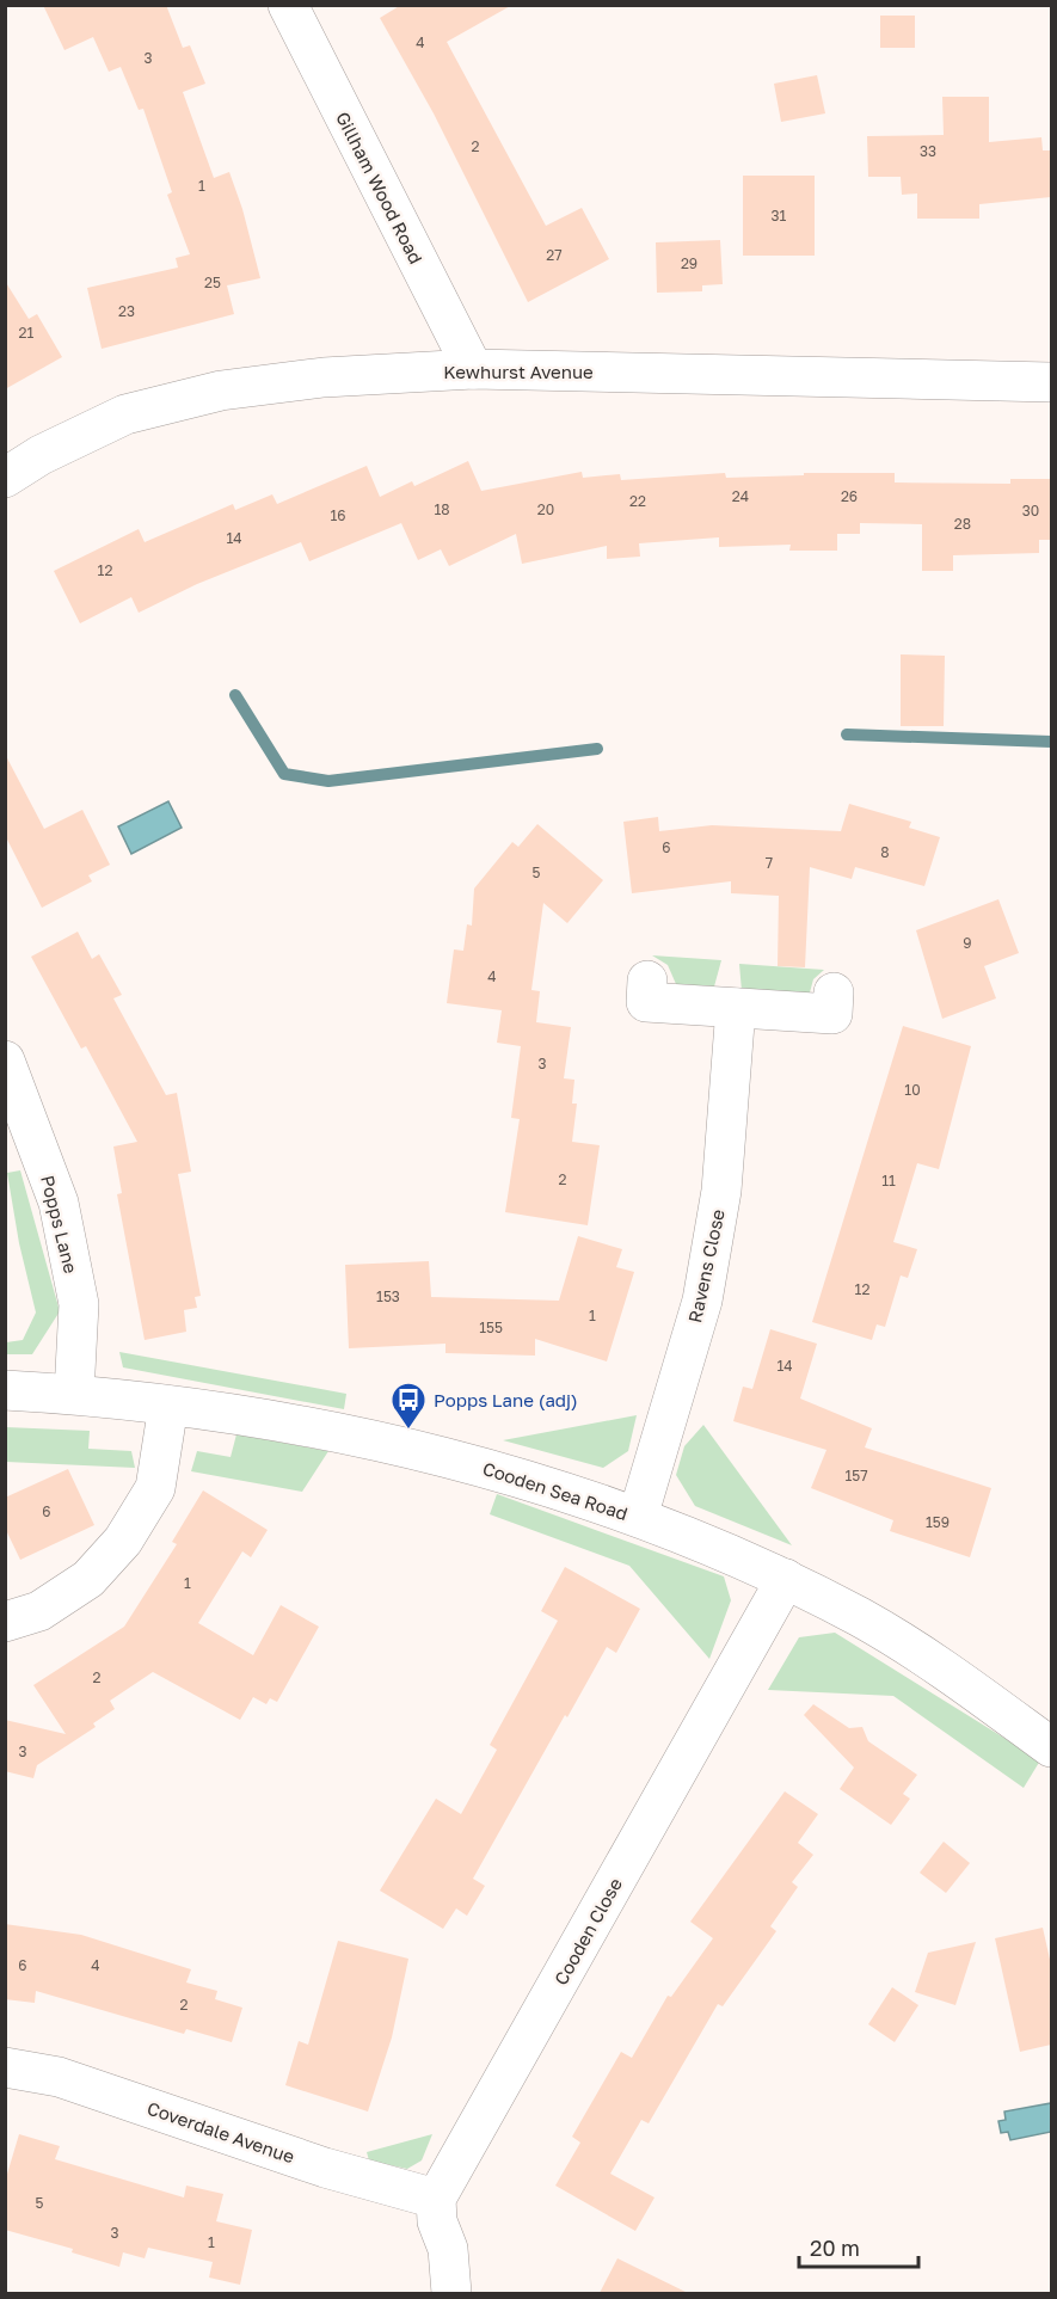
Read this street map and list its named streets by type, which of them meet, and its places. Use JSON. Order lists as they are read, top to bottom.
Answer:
{
  "streets": {
    "street": [
      "Gillham Wood Road",
      "Kewhurst Avenue",
      "Popps Lane",
      "Ravens Close",
      "Cooden Sea Road",
      "Cooden Close",
      "Coverdale Avenue"
    ]
  },
  "crossings": [
    ["Gillham Wood Road", "Kewhurst Avenue"],
    ["Popps Lane", "Cooden Sea Road"],
    ["Ravens Close", "Cooden Sea Road"],
    ["Cooden Sea Road", "Cooden Close"],
    ["Cooden Close", "Coverdale Avenue"]
  ],
  "places": {
    "bus stop": ["Popps Lane (adj)"]
  },
  "house_numbers": [
    "4",
    "3",
    "2",
    "33",
    "1",
    "31",
    "27",
    "29",
    "25",
    "23",
    "21",
    "24",
    "26",
    "22",
    "18",
    "20",
    "30",
    "16",
    "28",
    "14",
    "12",
    "6",
    "8",
    "7",
    "5",
    "9",
    "4",
    "3",
    "10",
    "2",
    "11",
    "12",
    "153",
    "1",
    "155",
    "14",
    "157",
    "6",
    "159",
    "1",
    "2",
    "3",
    "6",
    "4",
    "2",
    "5",
    "3",
    "1"
  ],
  "scale_bar": "20 m"
}
